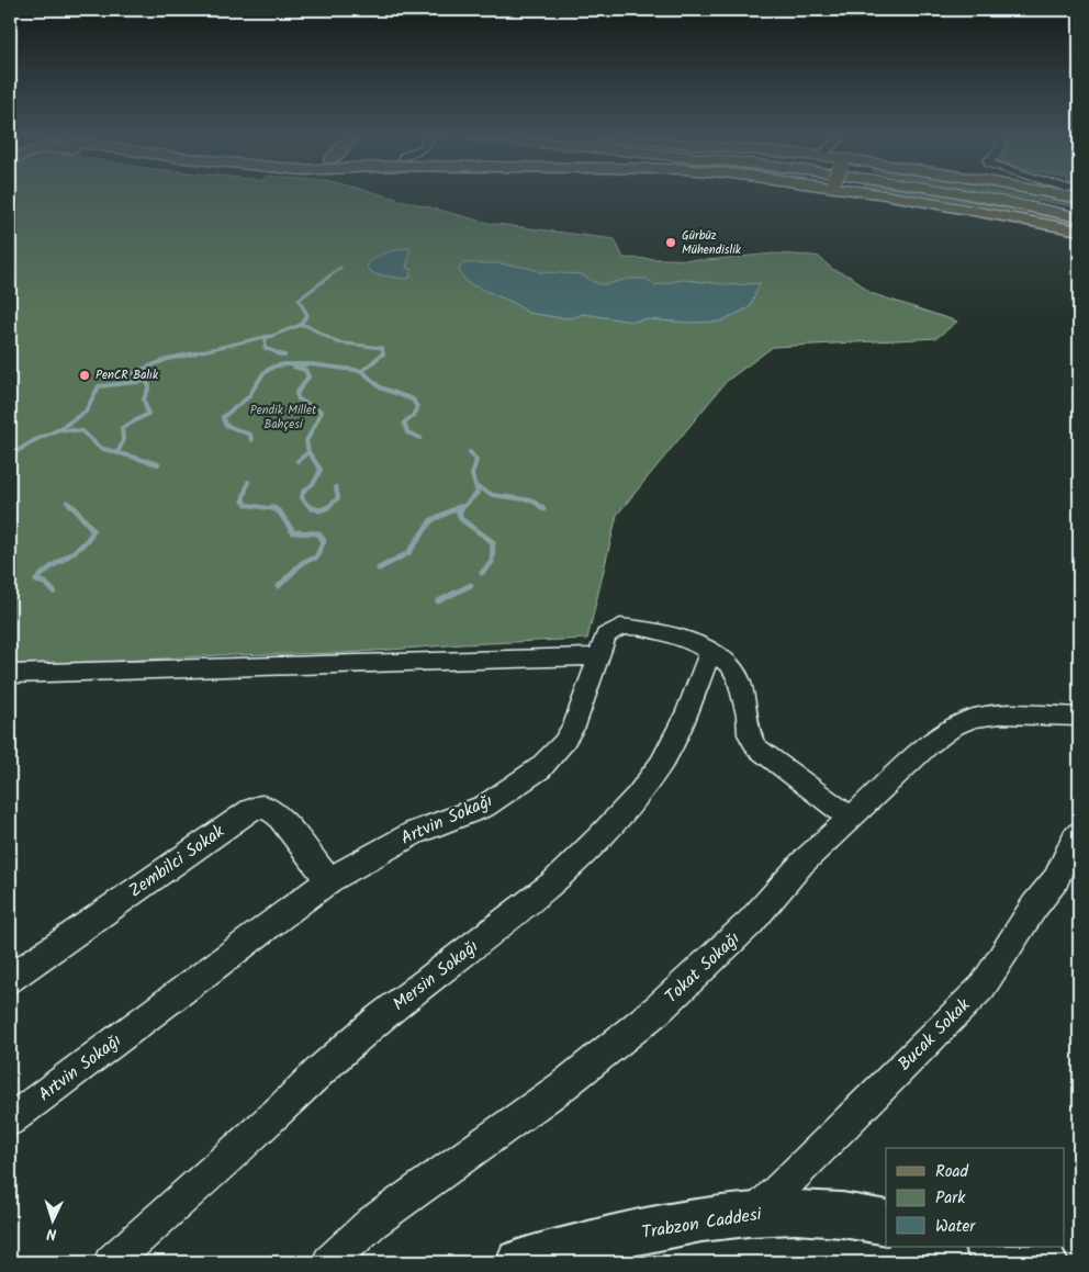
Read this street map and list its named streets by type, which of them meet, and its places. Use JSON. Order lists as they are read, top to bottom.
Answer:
{
  "streets": {
    "street": [
      "Artvin Sokağı",
      "Zembilci Sokak",
      "Tokat Sokağı",
      "Mersin Sokağı",
      "Bucak Sokak",
      "Trabzon Caddesi"
    ]
  },
  "crossings": [
    ["Artvin Sokağı", "Zembilci Sokak"],
    ["Artvin Sokağı", "Tokat Sokağı"],
    ["Artvin Sokağı", "Mersin Sokağı"],
    ["Bucak Sokak", "Trabzon Caddesi"]
  ],
  "parks": ["Pendik Millet Bahçesi"],
  "places": ["Gürbüz Mühendislik", "PenCR Balık"],
  "legend": ["Road", "Park", "Water"],
  "north": "bottom"
}
